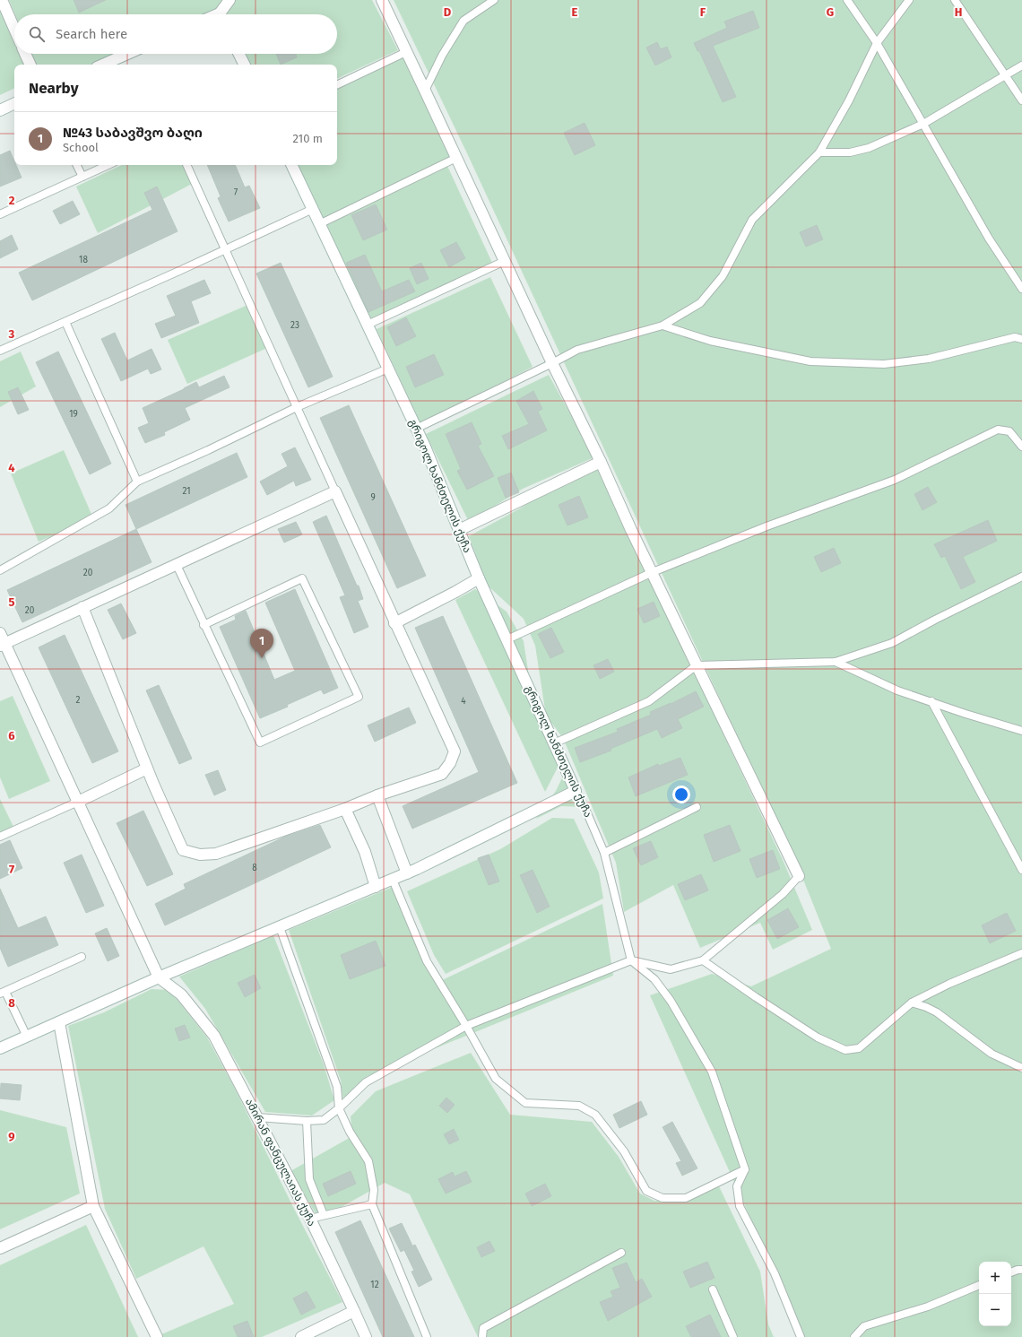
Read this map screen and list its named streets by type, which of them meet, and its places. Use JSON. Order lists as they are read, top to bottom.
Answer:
{
  "streets": {
    "street": ["გრიგოლ ხანძთელის ქუჩა", "ამირან ფანცულაიას ქუჩა"]
  },
  "house_numbers": [
    "7",
    "18",
    "23",
    "19",
    "21",
    "9",
    "20",
    "20",
    "2",
    "4",
    "8",
    "12"
  ],
  "page": {
    "search": "Search here",
    "heading": "Nearby",
    "list": [
      {
        "mark": "1",
        "name": "№43 საბავშვო ბაღი",
        "note": "School",
        "value": "210 m"
      }
    ],
    "pins": "1",
    "map_buttons": ["+", "−"]
  },
  "grid": {
    "columns": [
      "D",
      "E",
      "F",
      "G",
      "H"
    ],
    "rows": [
      "2",
      "3",
      "4",
      "5",
      "6",
      "7",
      "8",
      "9"
    ]
  }
}
